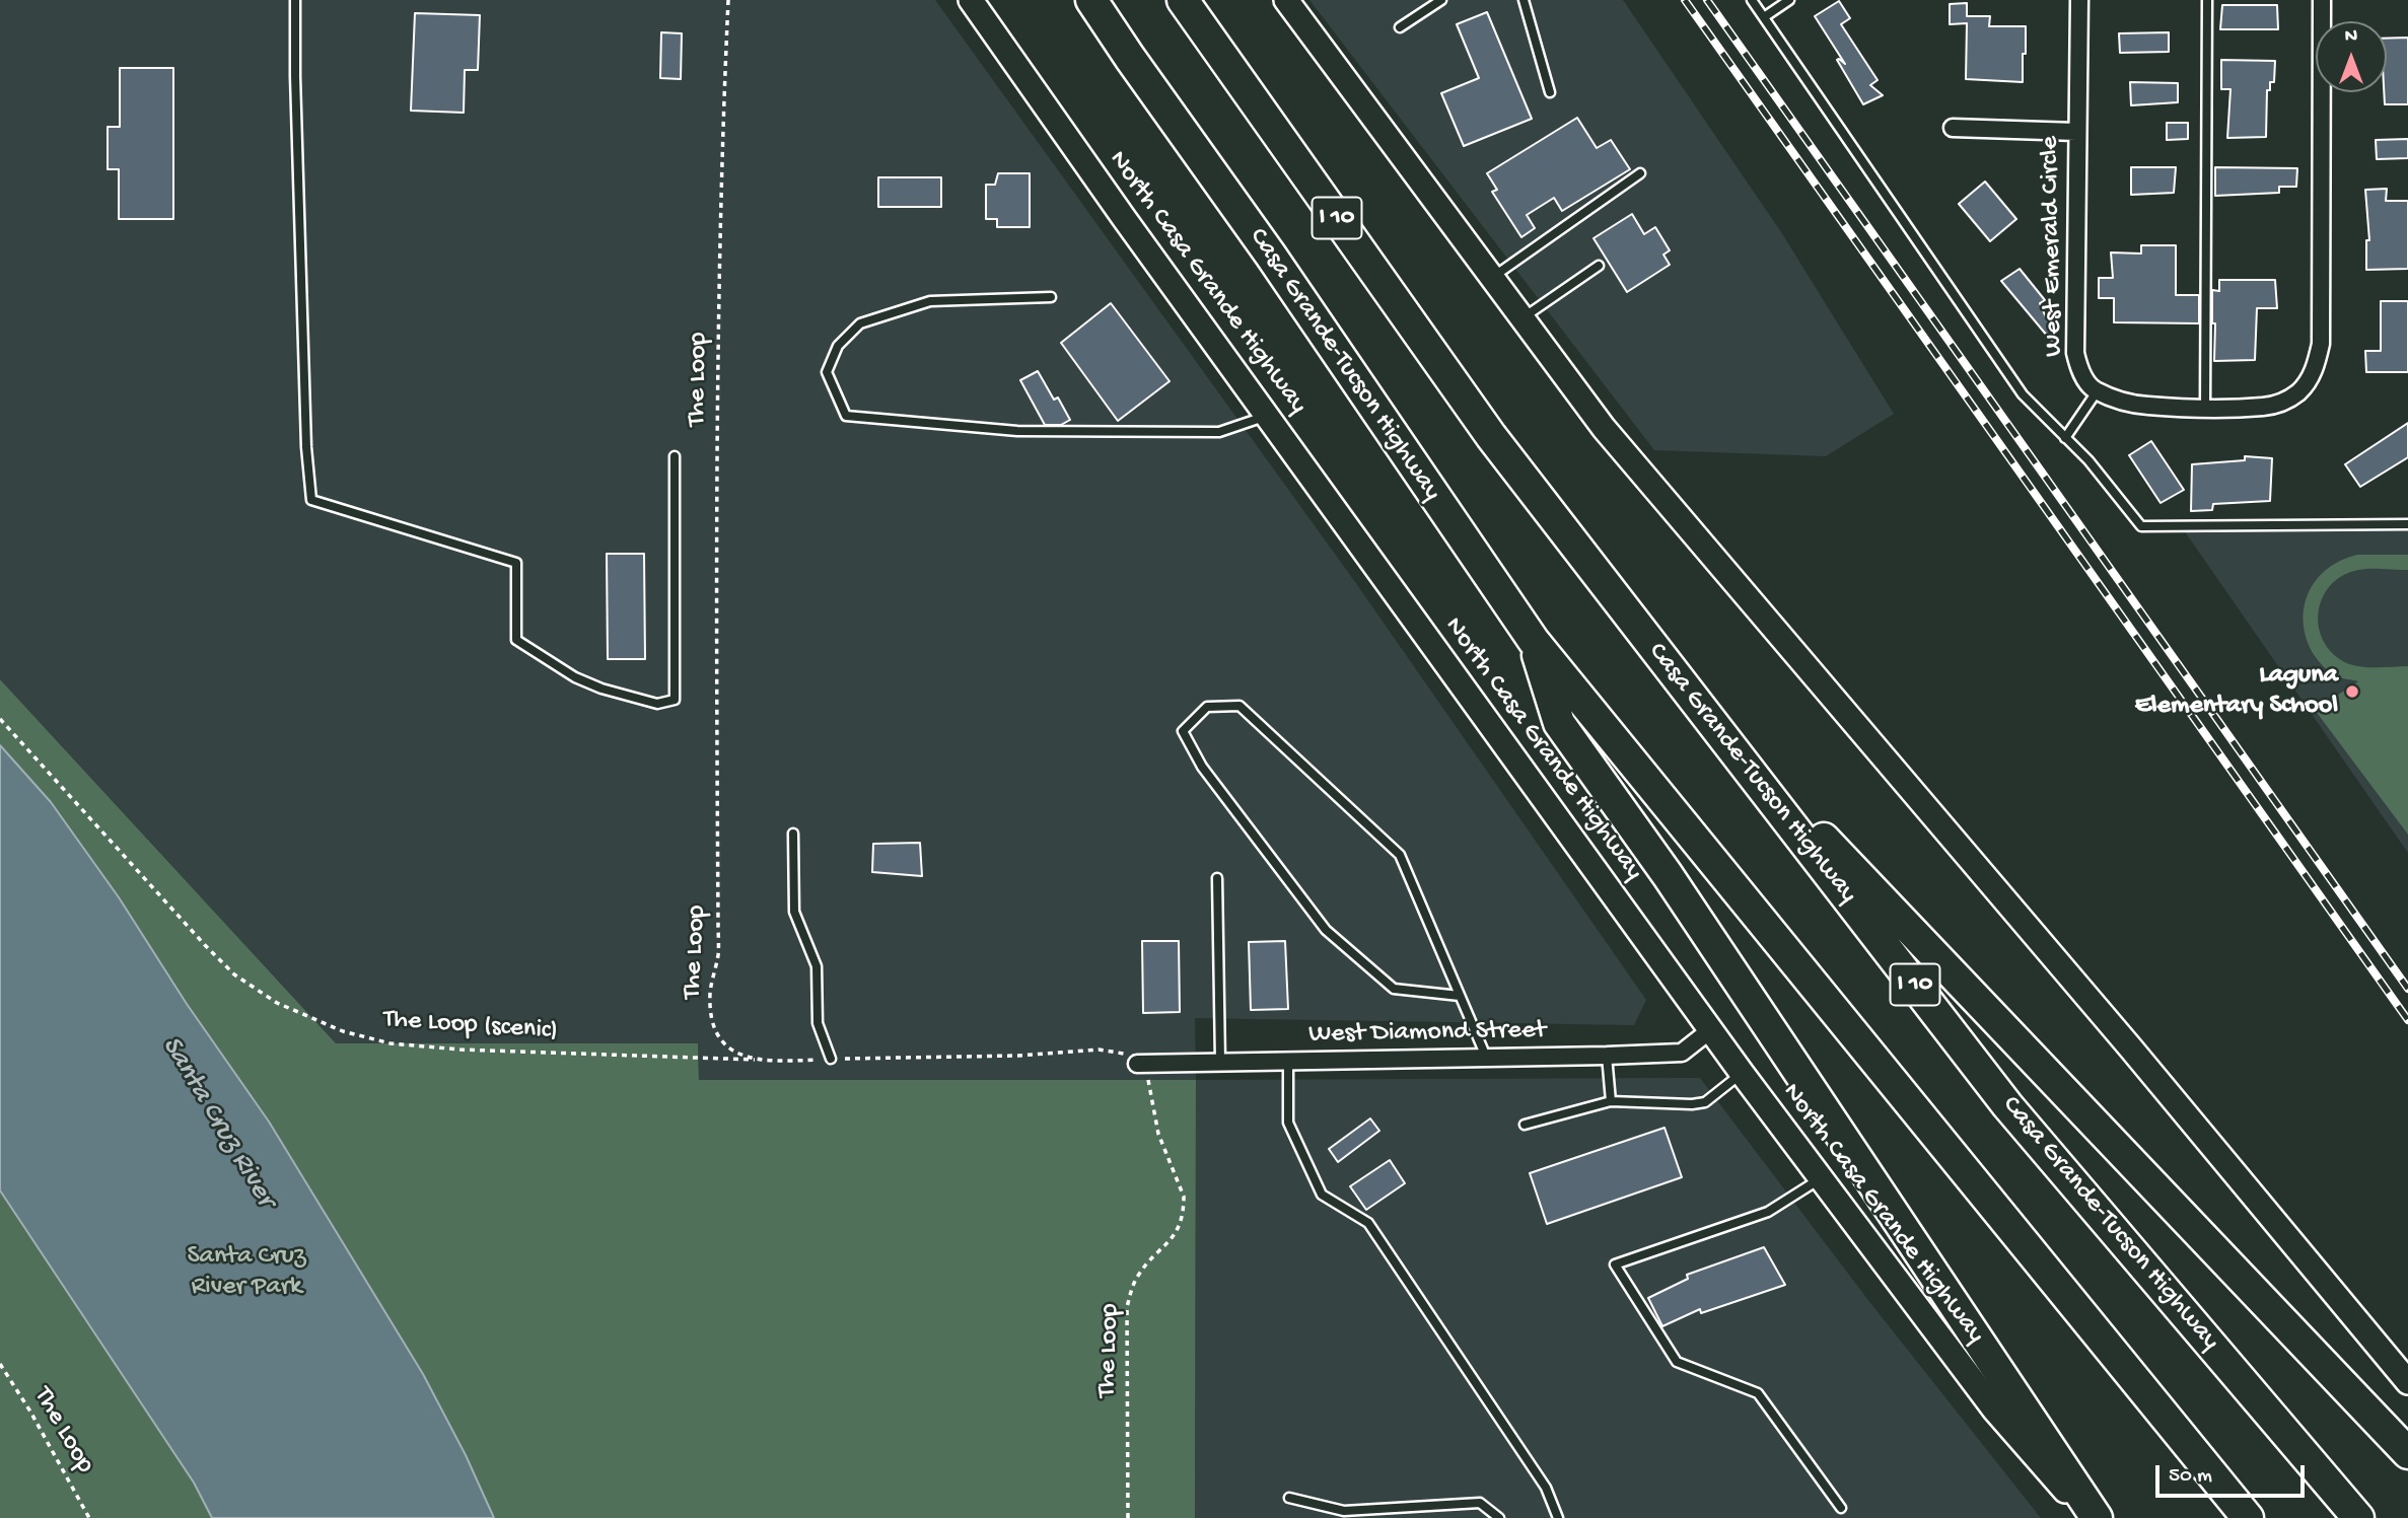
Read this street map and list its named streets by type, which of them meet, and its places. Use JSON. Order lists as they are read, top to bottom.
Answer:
{
  "streets": {
    "highway": ["I 10", "Casa Grande-Tucson Highway"],
    "main road": ["North Casa Grande Highway"],
    "street": ["West Emerald Circle", "West Diamond Street"],
    "path": ["The Loop", "The Loop (scenic)"]
  },
  "crossings": [
    ["North Casa Grande Highway", "West Diamond Street"],
    ["The Loop", "The Loop (scenic)"],
    ["The Loop", "West Diamond Street"]
  ],
  "water": ["Santa Cruz River"],
  "parks": ["Santa Cruz River Park"],
  "places": ["Laguna Elementary School"],
  "scale_bar": "50 m",
  "north": "top"
}
